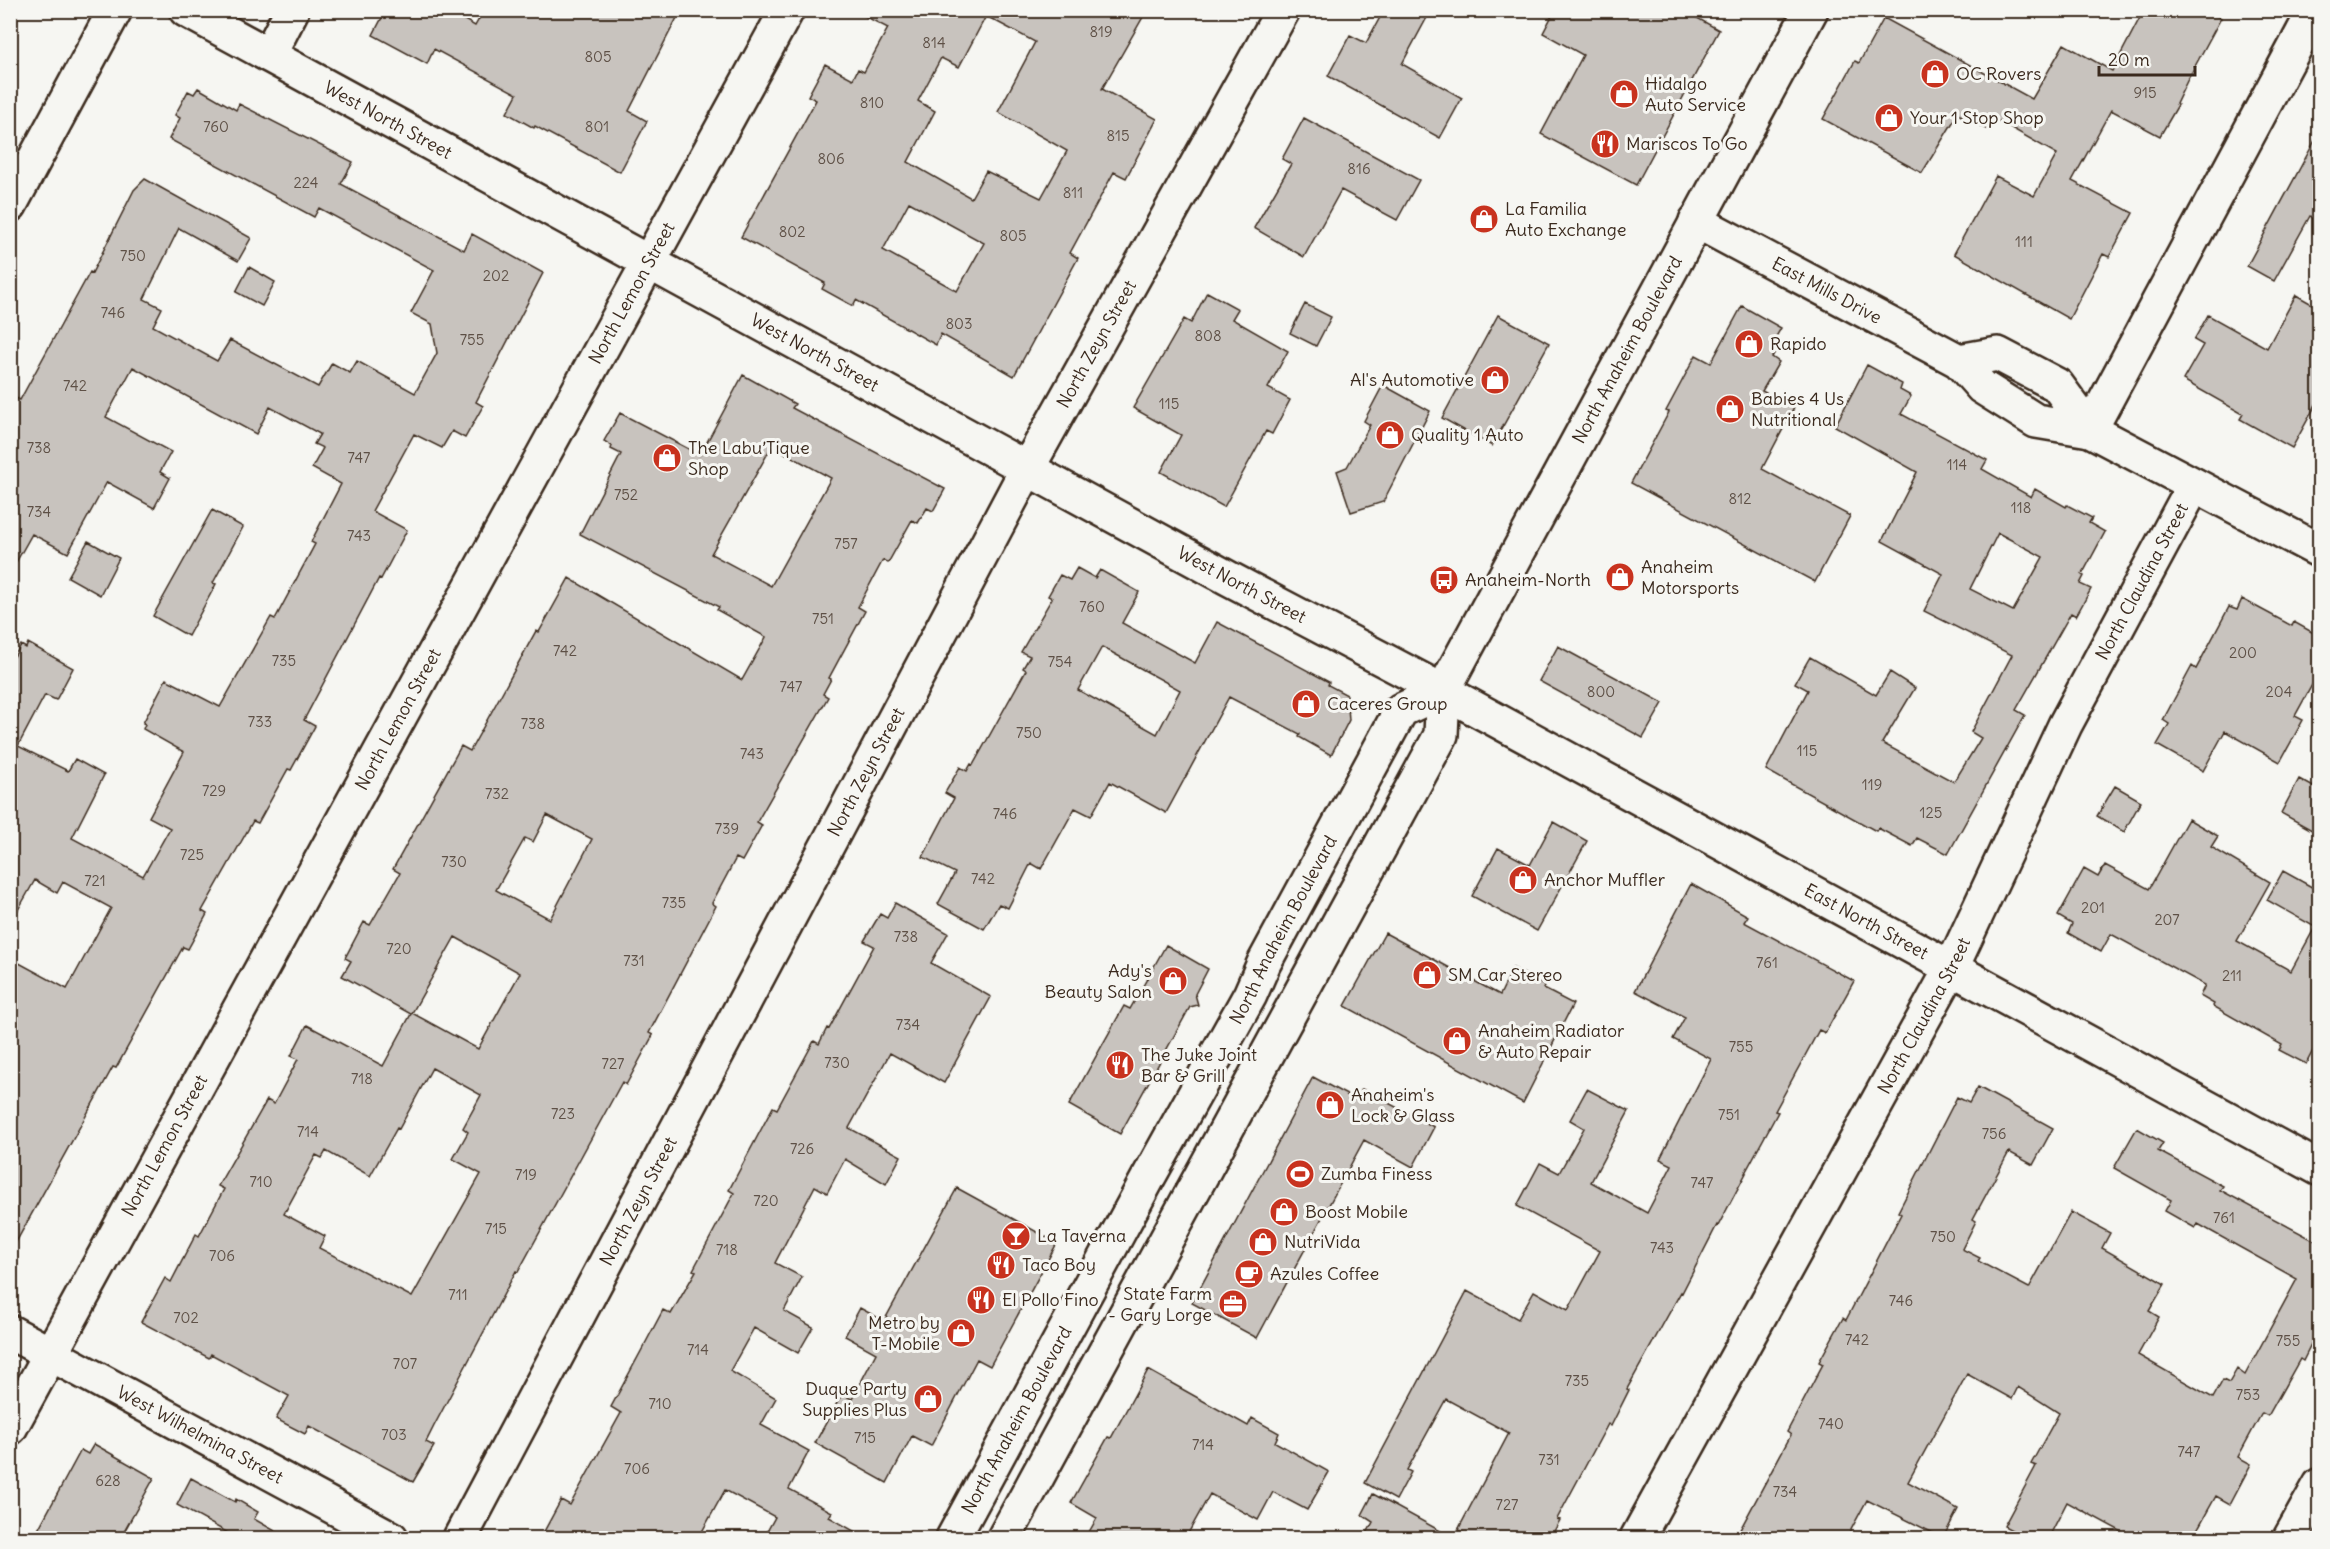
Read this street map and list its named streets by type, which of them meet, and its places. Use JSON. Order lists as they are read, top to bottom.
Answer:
{
  "streets": {
    "street": [
      "West North Street",
      "East Mills Drive",
      "North Lemon Street",
      "North Zeyn Street",
      "North Anaheim Boulevard",
      "North Claudina Street",
      "East North Street",
      "West Wilhelmina Street"
    ]
  },
  "crossings": [
    ["West North Street", "North Lemon Street"],
    ["West North Street", "North Zeyn Street"],
    ["West North Street", "North Anaheim Boulevard"],
    ["West North Street", "East North Street"],
    ["East Mills Drive", "North Anaheim Boulevard"],
    ["East Mills Drive", "North Claudina Street"],
    ["North Lemon Street", "West Wilhelmina Street"],
    ["North Anaheim Boulevard", "East North Street"],
    ["North Claudina Street", "East North Street"]
  ],
  "places": {
    "shop": [
      "OC Rovers",
      "Hidalgo Auto Service",
      "Your 1 Stop Shop",
      "La Familia Auto Exchange",
      "Rapido",
      "Al's Automotive",
      "Babies 4 Us Nutritional",
      "Quality 1 Auto",
      "The Labu’Tique Shop",
      "Anaheim Motorsports",
      "Caceres Group",
      "Anchor Muffler",
      "SM Car Stereo",
      "Ady's Beauty Salon",
      "Anaheim Radiator & Auto Repair",
      "Anaheim's Lock & Glass",
      "Boost Mobile",
      "NutriVida",
      "Metro by T-Mobile",
      "Duque Party Supplies Plus"
    ],
    "restaurant": [
      "Mariscos To Go",
      "The Juke Joint Bar & Grill",
      "Taco Boy",
      "El Pollo Fino"
    ],
    "bus stop": ["Anaheim-North"],
    "sports": ["Zumba Finess"],
    "bar": ["La Taverna"],
    "cafe": ["Azules Coffee"],
    "office": ["State Farm - Gary Lorge"]
  },
  "house_numbers": [
    "819",
    "814",
    "805",
    "915",
    "810",
    "760",
    "801",
    "815",
    "806",
    "816",
    "224",
    "811",
    "802",
    "805",
    "111",
    "750",
    "202",
    "746",
    "803",
    "808",
    "755",
    "742",
    "115",
    "738",
    "747",
    "114",
    "752",
    "812",
    "118",
    "734",
    "743",
    "757",
    "760",
    "751",
    "742",
    "200",
    "735",
    "754",
    "747",
    "800",
    "204",
    "733",
    "738",
    "750",
    "115",
    "743",
    "119",
    "729",
    "732",
    "125",
    "746",
    "739",
    "725",
    "730",
    "742",
    "721",
    "735",
    "201",
    "207",
    "738",
    "720",
    "731",
    "761",
    "211",
    "734",
    "755",
    "730",
    "727",
    "718",
    "723",
    "751",
    "714",
    "756",
    "726",
    "719",
    "710",
    "747",
    "720",
    "761",
    "715",
    "750",
    "743",
    "718",
    "706",
    "711",
    "746",
    "702",
    "742",
    "755",
    "714",
    "707",
    "735",
    "753",
    "710",
    "740",
    "703",
    "715",
    "714",
    "747",
    "731",
    "706",
    "628",
    "734",
    "727"
  ],
  "scale_bar": "20 m"
}
